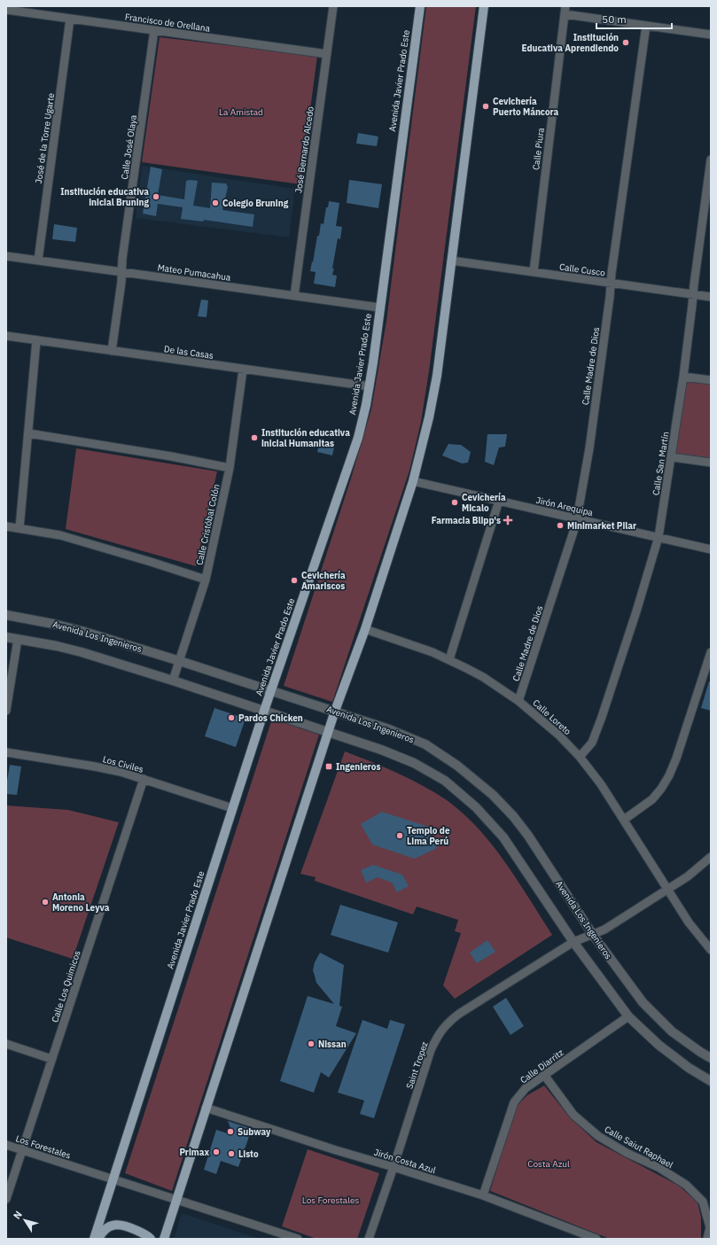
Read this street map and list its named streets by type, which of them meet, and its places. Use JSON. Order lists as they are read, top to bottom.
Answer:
{
  "streets": {
    "main road": ["Avenida Javier Prado Este"],
    "street": [
      "Francisco de Orellana",
      "José de la Torre Ugarte",
      "Calle José Olaya",
      "Calle Piura",
      "José Bernardo Alcedo",
      "Calle Cusco",
      "Mateo Pumacahua",
      "De las Casas",
      "Calle Madre de Dios",
      "Calle San Martín",
      "Jirón Arequipa",
      "Calle Cristóbal Colón",
      "Avenida Los Ingenieros",
      "Calle Loreto",
      "Los Civiles",
      "Calle Los Quimicos",
      "Saint Tropez",
      "Calle Diarritz",
      "Los Forestales",
      "Calle Saiut Raphael",
      "Jirón Costa Azul"
    ]
  },
  "crossings": [
    ["Francisco de Orellana", "José de la Torre Ugarte"],
    ["Francisco de Orellana", "Calle José Olaya"],
    ["Francisco de Orellana", "José Bernardo Alcedo"],
    ["Avenida Javier Prado Este", "Mateo Pumacahua"],
    ["Avenida Javier Prado Este", "De las Casas"],
    ["Avenida Javier Prado Este", "Avenida Los Ingenieros"],
    ["Avenida Javier Prado Este", "Los Civiles"],
    ["Avenida Javier Prado Este", "Los Forestales"],
    ["José de la Torre Ugarte", "Mateo Pumacahua"],
    ["Calle José Olaya", "Mateo Pumacahua"],
    ["Calle José Olaya", "De las Casas"],
    ["Calle Piura", "Calle Cusco"],
    ["José Bernardo Alcedo", "Mateo Pumacahua"],
    ["Calle Cusco", "Calle Madre de Dios"],
    ["Calle Cusco", "Calle San Martín"],
    ["De las Casas", "Calle Cristóbal Colón"],
    ["Calle Madre de Dios", "Jirón Arequipa"],
    ["Calle Madre de Dios", "Calle Loreto"],
    ["Calle San Martín", "Jirón Arequipa"],
    ["Calle San Martín", "Calle Loreto"],
    ["Calle Cristóbal Colón", "Avenida Los Ingenieros"],
    ["Avenida Los Ingenieros", "Saint Tropez"],
    ["Calle Loreto", "Saint Tropez"],
    ["Los Civiles", "Calle Los Quimicos"],
    ["Calle Los Quimicos", "Los Forestales"],
    ["Saint Tropez", "Jirón Costa Azul"],
    ["Calle Diarritz", "Calle Saiut Raphael"],
    ["Calle Diarritz", "Jirón Costa Azul"]
  ],
  "parks": ["La Amistad", "Costa Azul", "Los Forestales"],
  "places": {
    "other": [
      "Institución Educativa Aprendiendo",
      "Cevichería Puerto Máncora",
      "Institución educativa inicial Bruning",
      "Colegio Bruning",
      "Institución educativa inicial Humanitas",
      "Cevichería Micalo",
      "Minimarket Pilar",
      "Cevichería Amariscos",
      "Pardos Chicken",
      "Templo de Lima Perú",
      "Antonia Moreno Leyva",
      "Nissan",
      "Subway",
      "Primax",
      "Listo"
    ],
    "health": ["Farmacia Blipp's"],
    "transit": ["Ingenieros"]
  },
  "scale_bar": "50 m",
  "north": "top left"
}
